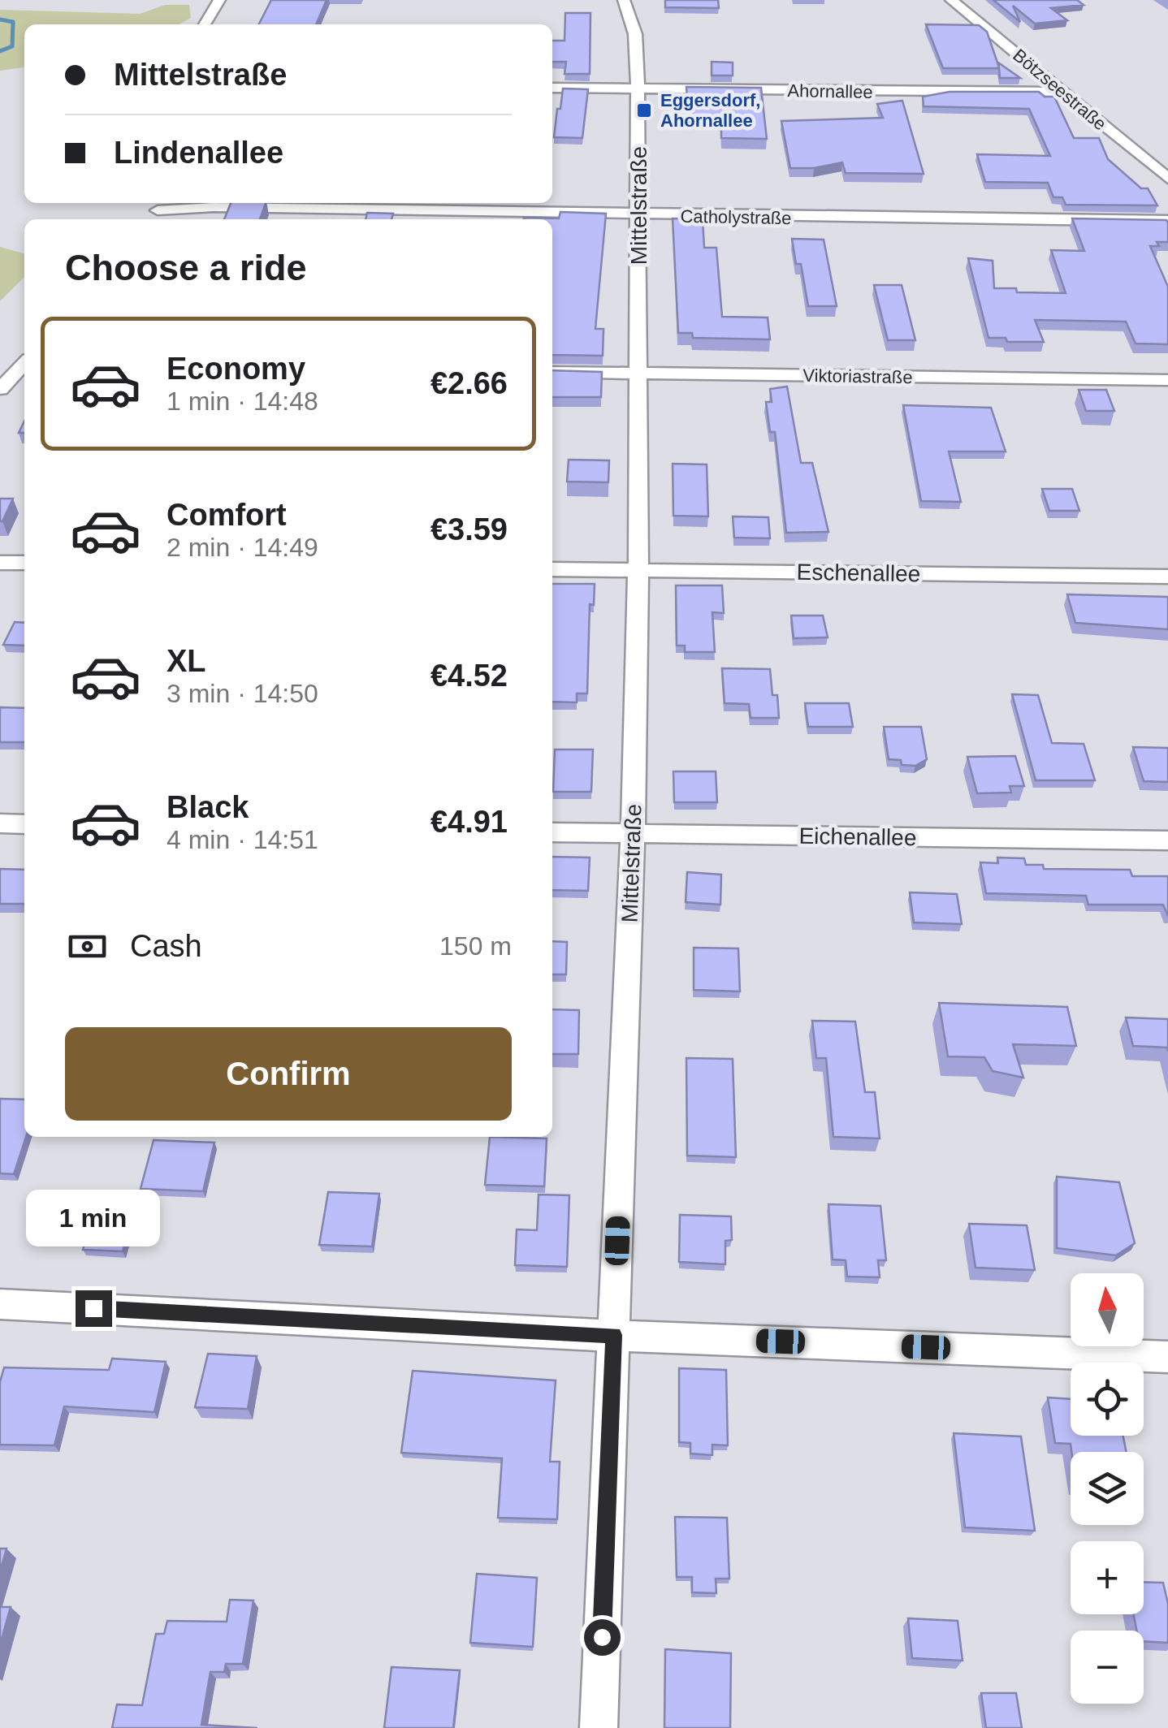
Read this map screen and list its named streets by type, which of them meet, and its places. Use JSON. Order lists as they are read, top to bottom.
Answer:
{
  "streets": {
    "street": [
      "Bötzseestraße",
      "Ahornallee",
      "Mittelstraße",
      "Catholystraße",
      "Viktoriastraße",
      "Eschenallee",
      "Eichenallee"
    ]
  },
  "crossings": [
    ["Bötzseestraße", "Ahornallee"],
    ["Ahornallee", "Mittelstraße"],
    ["Mittelstraße", "Catholystraße"],
    ["Mittelstraße", "Viktoriastraße"],
    ["Mittelstraße", "Eschenallee"],
    ["Mittelstraße", "Eichenallee"]
  ],
  "places": {
    "transit": ["Eggersdorf, Ahornallee"]
  },
  "north": "top",
  "page": {
    "banner": ["Mittelstraße", "Lindenallee"],
    "heading": "Choose a ride",
    "list": [
      {
        "name": "Economy",
        "note": "1 min · 14:48",
        "value": "€2.66"
      },
      {
        "name": "Comfort",
        "note": "2 min · 14:49",
        "value": "€3.59"
      },
      {
        "name": "XL",
        "note": "3 min · 14:50",
        "value": "€4.52"
      },
      {
        "name": "Black",
        "note": "4 min · 14:51",
        "value": "€4.91"
      }
    ],
    "pay": ["Cash", "150 m"],
    "buttons": "Confirm",
    "bubble": "1 min",
    "map_buttons": ["+", "−"]
  }
}
